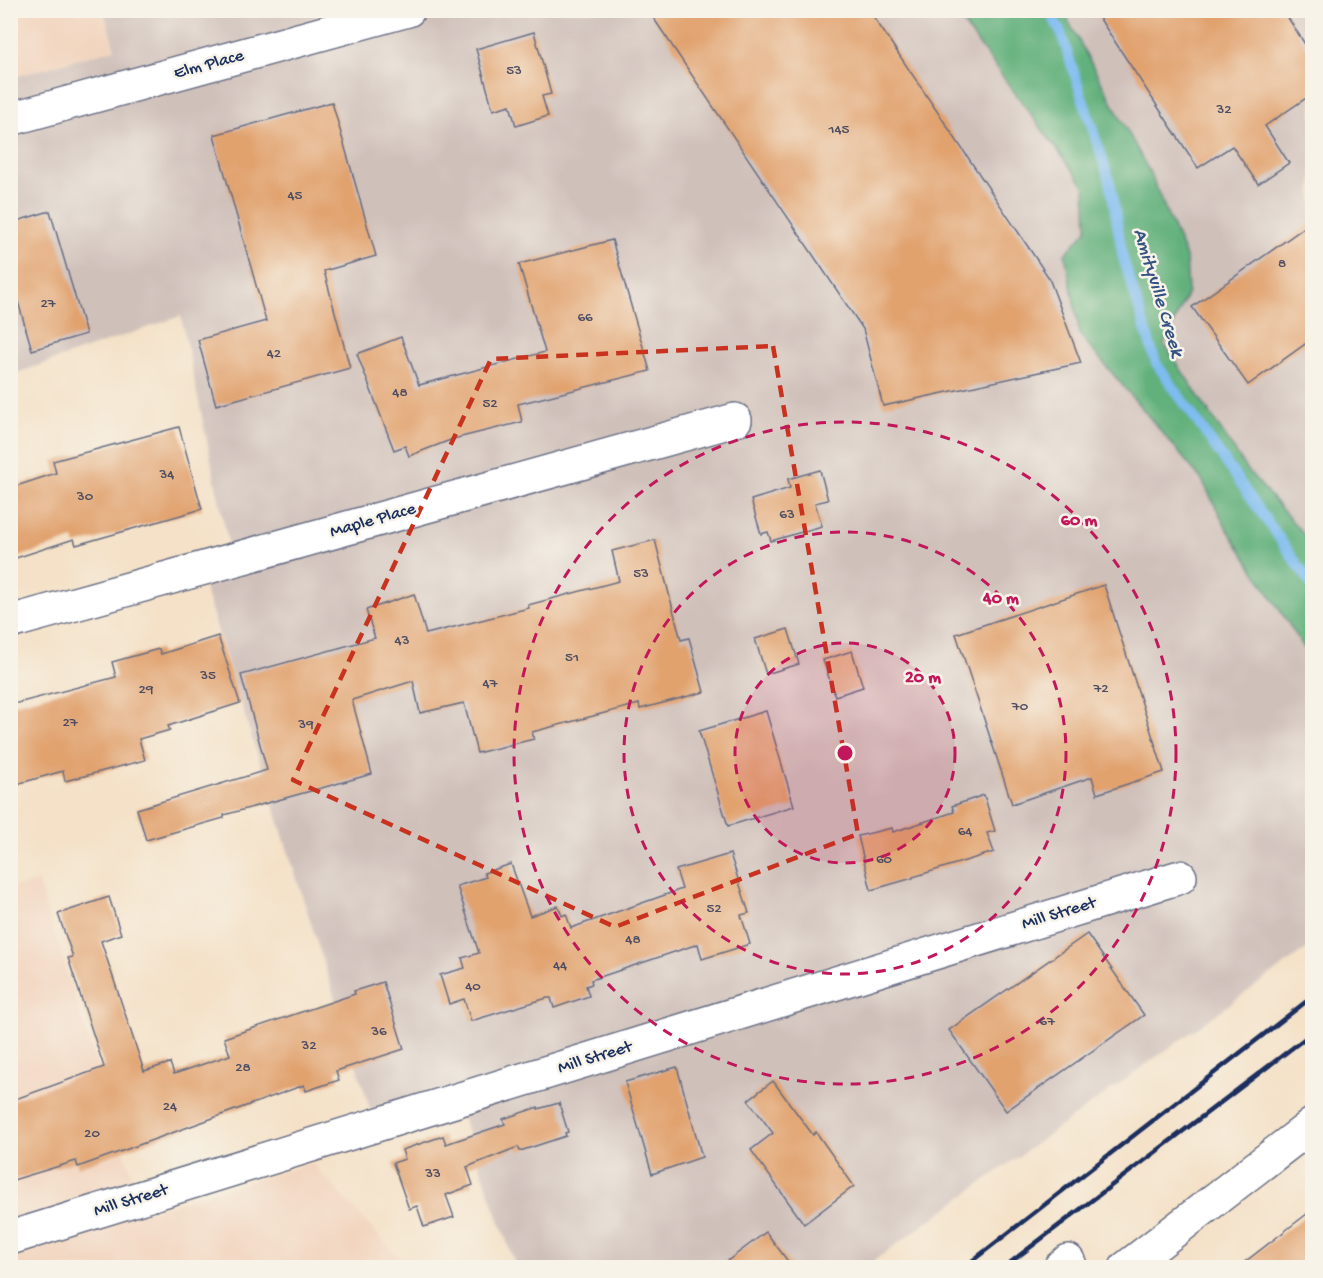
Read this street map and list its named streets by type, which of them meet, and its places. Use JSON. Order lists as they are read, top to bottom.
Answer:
{
  "streets": {
    "street": ["Elm Place", "Maple Place", "Mill Street"]
  },
  "water": ["Amityville Creek"],
  "house_numbers": [
    "53",
    "32",
    "145",
    "45",
    "8",
    "27",
    "66",
    "42",
    "48",
    "52",
    "34",
    "30",
    "63",
    "53",
    "43",
    "51",
    "35",
    "47",
    "72",
    "29",
    "70",
    "27",
    "39",
    "64",
    "60",
    "52",
    "48",
    "44",
    "40",
    "67",
    "36",
    "32",
    "28",
    "24",
    "20",
    "33"
  ],
  "rings": ["60 m", "40 m", "20 m"]
}
